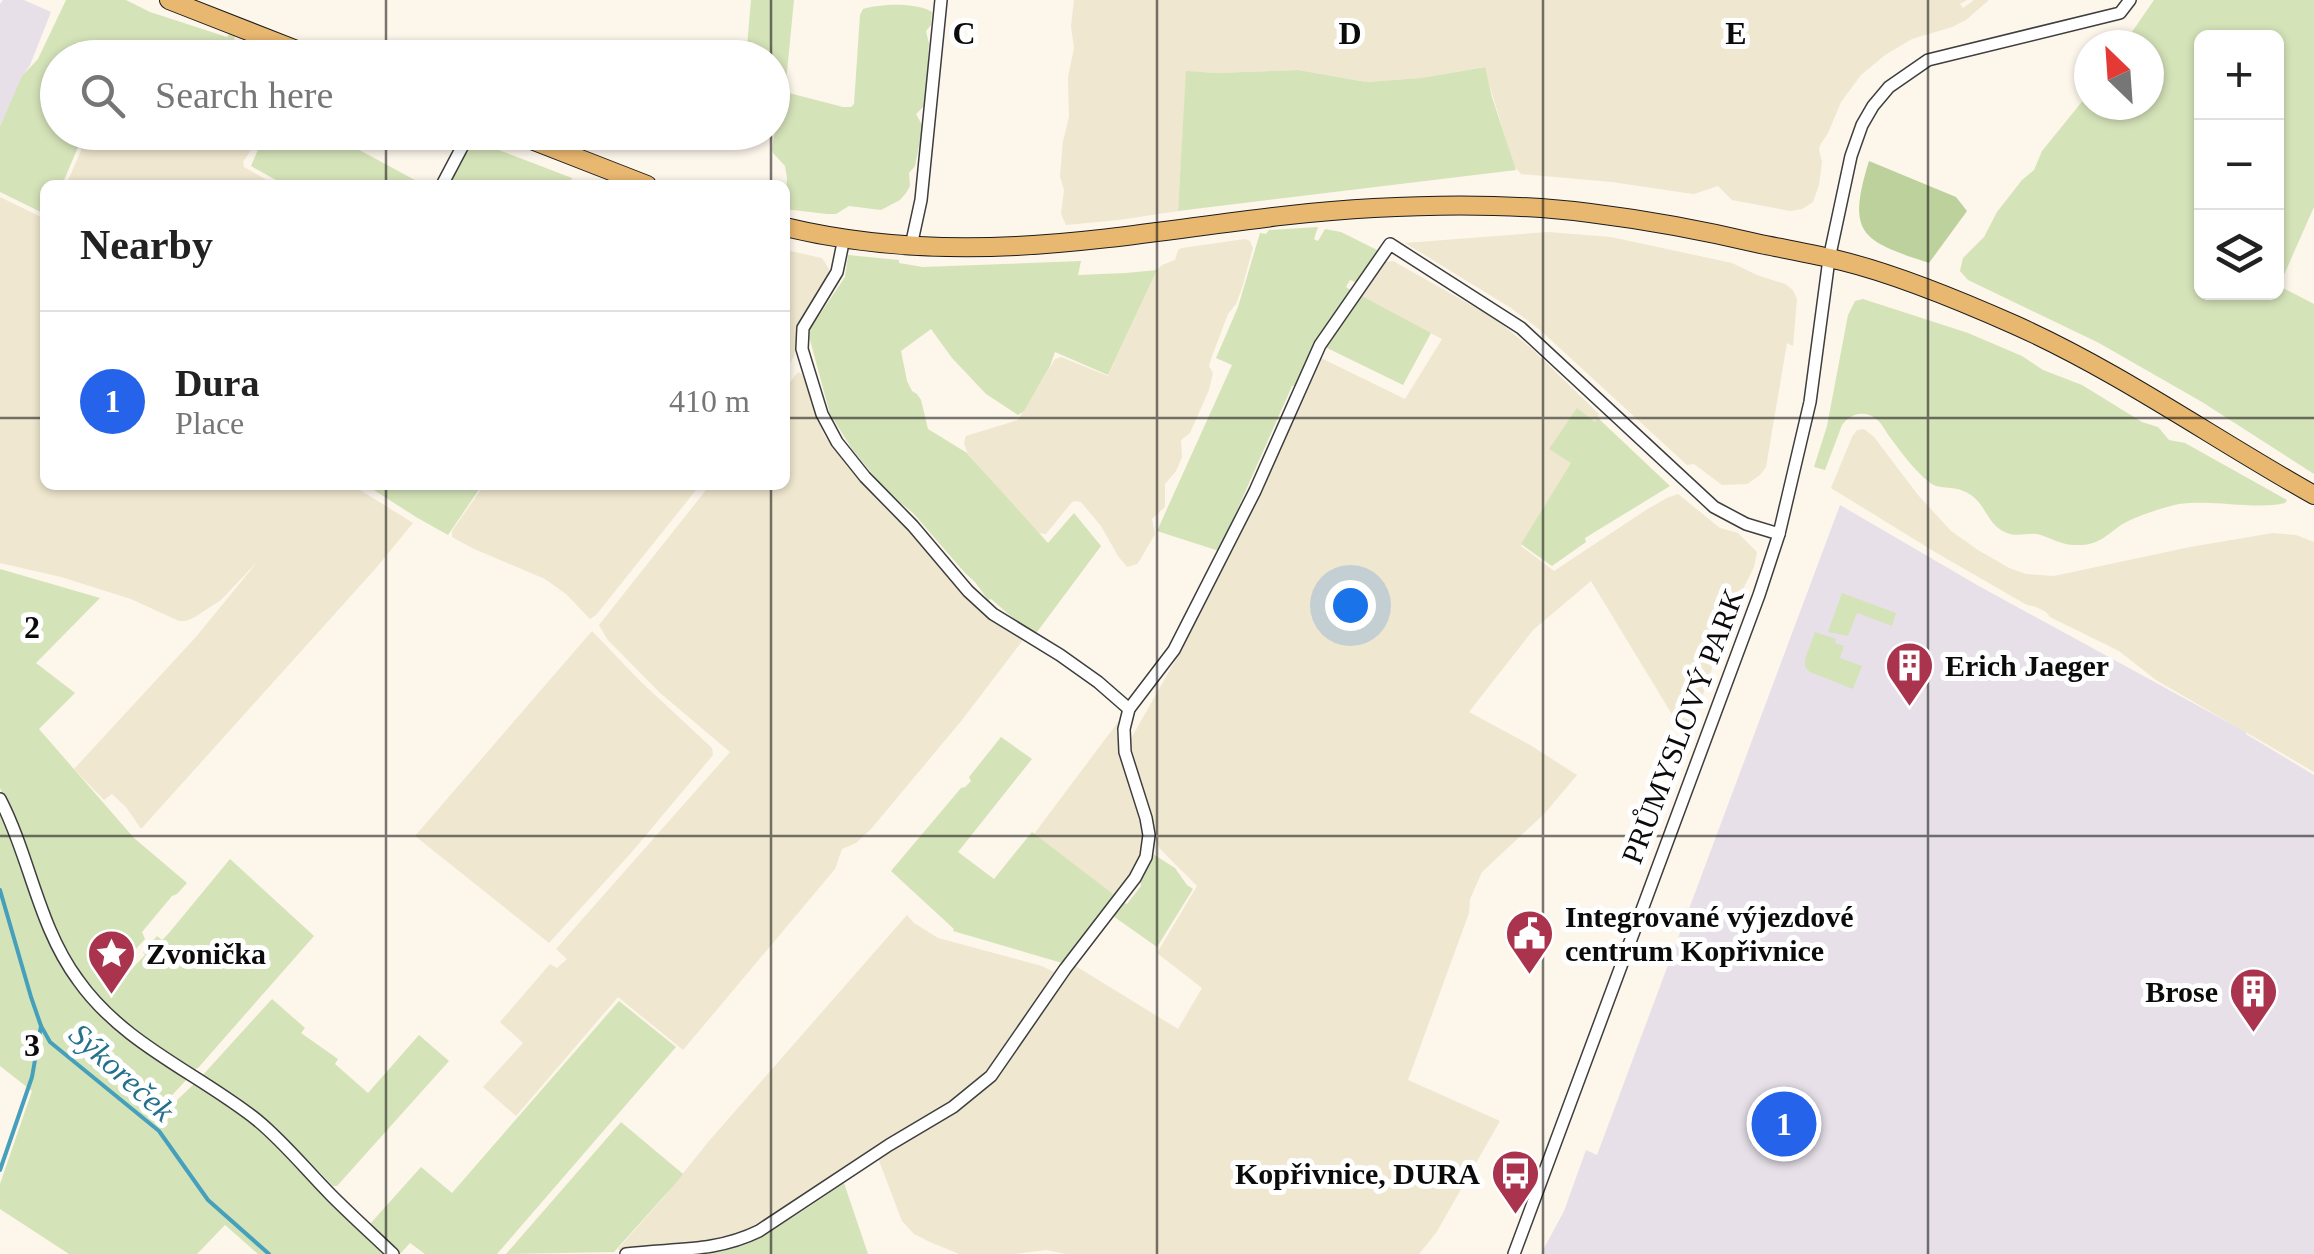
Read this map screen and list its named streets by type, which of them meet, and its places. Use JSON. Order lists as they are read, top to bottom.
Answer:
{
  "streets": {
    "street": ["PRŮMYSLOVÝ PARK"]
  },
  "water": ["Sýkoreček"],
  "places": {
    "building": ["Erich Jaeger", "Brose"],
    "public building": ["Integrované výjezdové centrum Kopřivnice"],
    "place": ["Zvonička"],
    "bus stop": ["Kopřivnice, DURA"]
  },
  "north": "top left",
  "page": {
    "map_buttons": ["+", "−"],
    "search": "Search here",
    "heading": "Nearby",
    "list": [
      {
        "mark": "1",
        "name": "Dura",
        "note": "Place",
        "value": "410 m"
      }
    ],
    "pins": "1"
  },
  "grid": {
    "columns": ["C", "D", "E"],
    "rows": ["2", "3"]
  }
}
